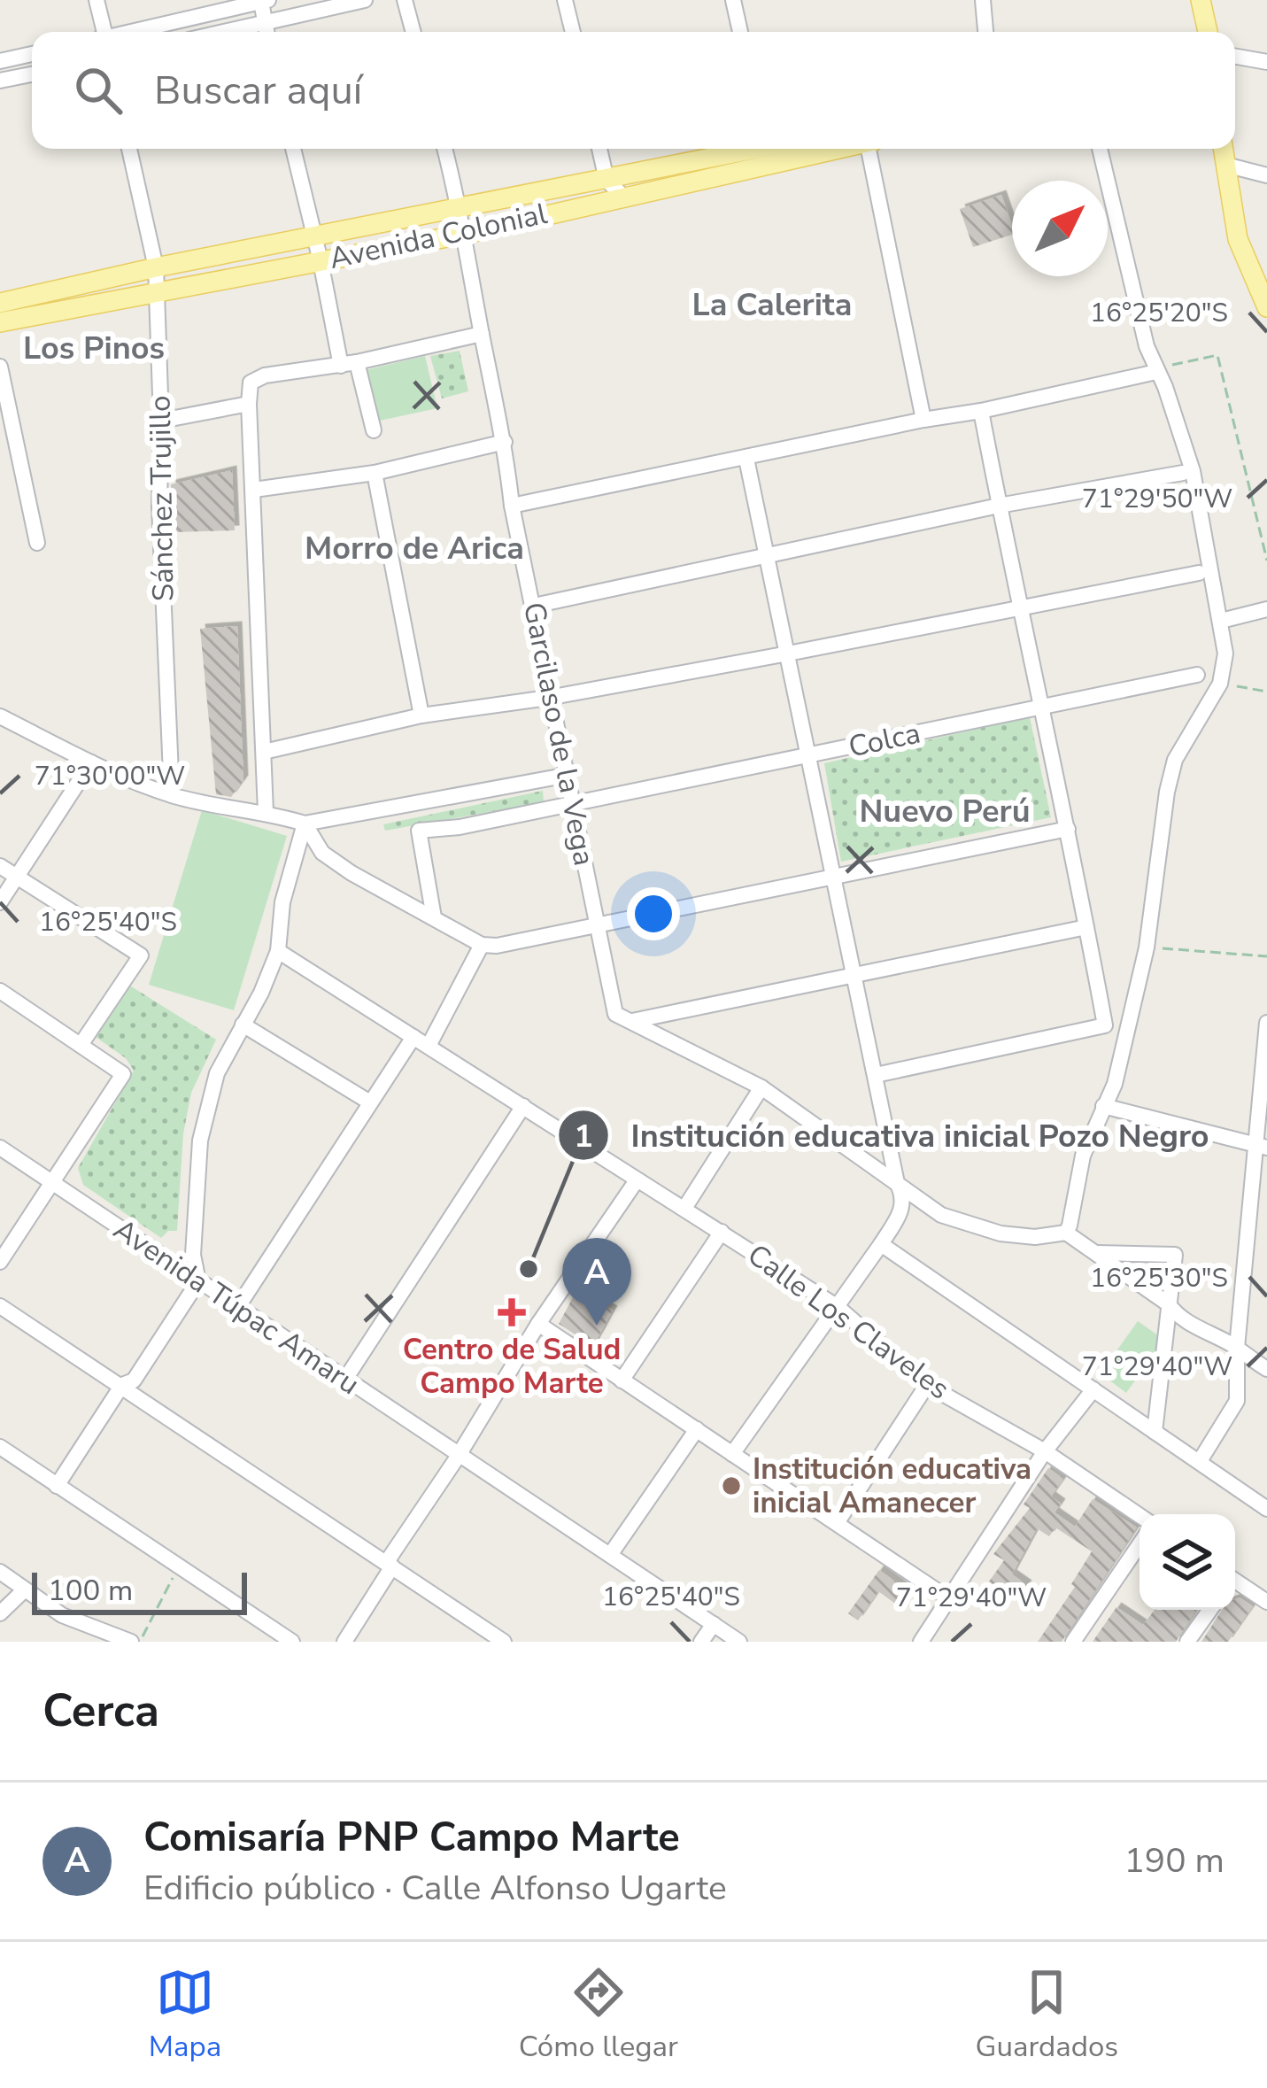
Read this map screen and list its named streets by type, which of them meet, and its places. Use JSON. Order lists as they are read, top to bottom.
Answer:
{
  "streets": {
    "main road": ["Avenida Colonial"],
    "street": [
      "Sánchez Trujillo",
      "Garcilaso de la Vega",
      "Colca",
      "Avenida Túpac Amaru",
      "Calle Los Claveles"
    ]
  },
  "crossings": [
    ["Avenida Colonial", "Sánchez Trujillo"],
    ["Avenida Colonial", "Garcilaso de la Vega"],
    ["Garcilaso de la Vega", "Colca"]
  ],
  "districts": [
    "La Calerita",
    "Los Pinos",
    "Morro de Arica",
    "Nuevo Perú"
  ],
  "places": {
    "other": ["Institución educativa inicial Pozo Negro", "Institución educativa inicial Amanecer"],
    "health": ["Centro de Salud Campo Marte"]
  },
  "scale_bar": "100 m",
  "north": "top right",
  "page": {
    "search": "Buscar aquí",
    "pins": "A",
    "scale": "100 m",
    "heading": "Cerca",
    "list": [
      {
        "mark": "A",
        "name": "Comisaría PNP Campo Marte",
        "note": "Edificio público · Calle Alfonso Ugarte",
        "value": "190 m"
      }
    ],
    "nav": ["Mapa", "Cómo llegar", "Guardados"]
  },
  "coordinates": [
    "16°25'20\"S",
    "71°29'50\"W",
    "71°30'00\"W",
    "16°25'40\"S",
    "16°25'30\"S",
    "71°29'40\"W"
  ]
}
